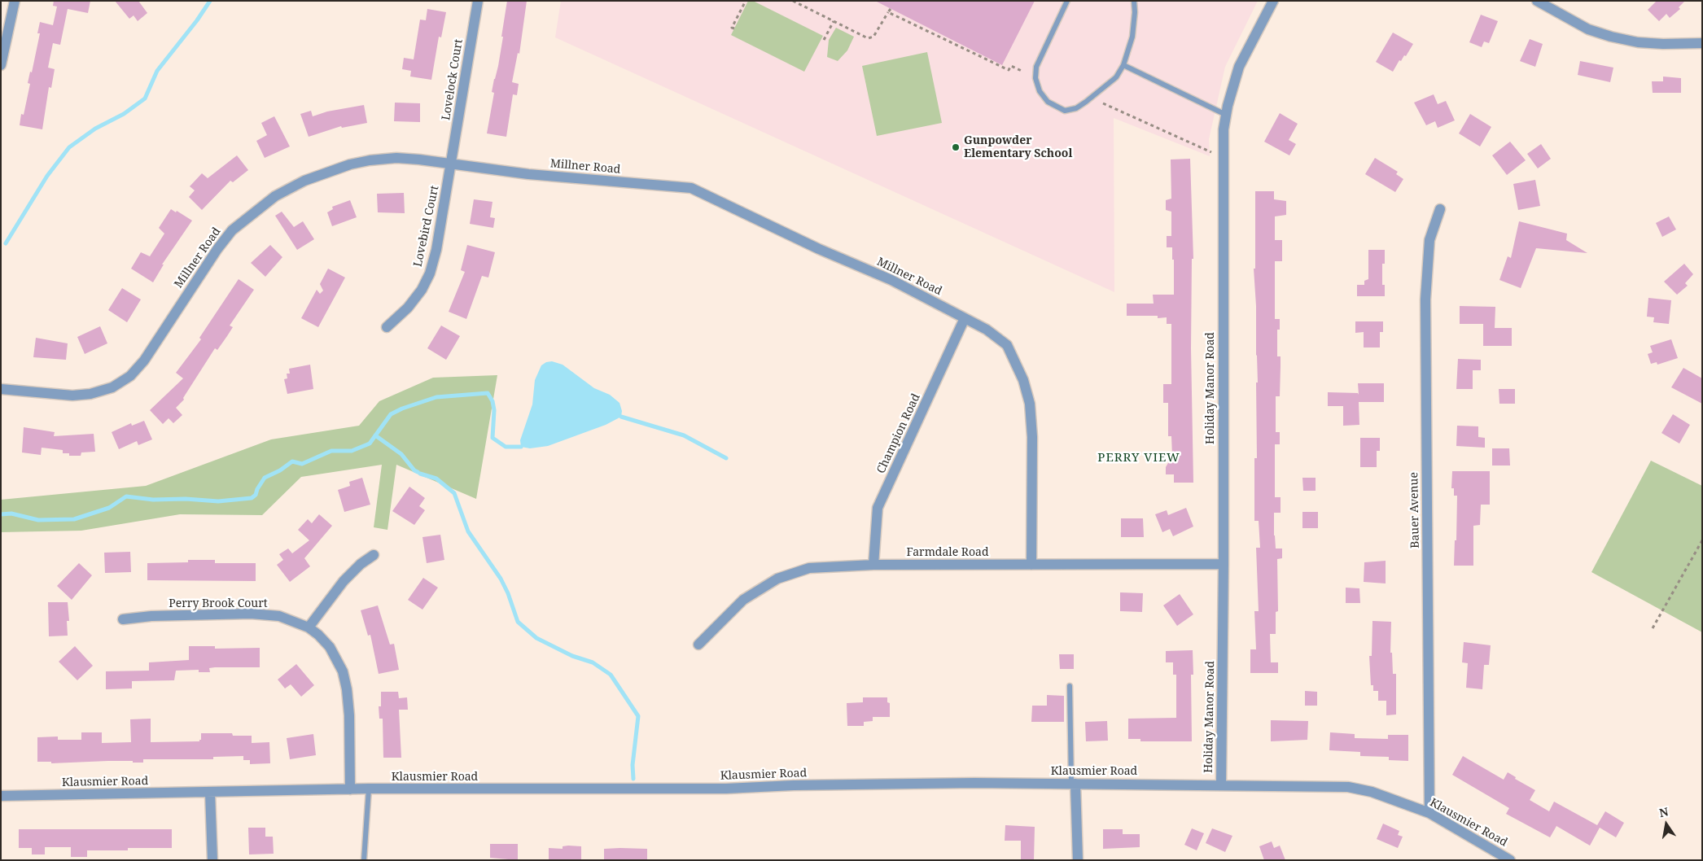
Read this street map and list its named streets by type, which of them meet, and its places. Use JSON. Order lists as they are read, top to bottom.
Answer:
{
  "streets": {
    "street": [
      "Lovelock Court",
      "Millner Road",
      "Lovebird Court",
      "Holiday Manor Road",
      "Champion Road",
      "Bauer Avenue",
      "Farmdale Road",
      "Perry Brook Court",
      "Klausmier Road"
    ]
  },
  "crossings": [
    ["Lovelock Court", "Millner Road"],
    ["Lovelock Court", "Lovebird Court"],
    ["Millner Road", "Lovebird Court"],
    ["Millner Road", "Champion Road"],
    ["Millner Road", "Farmdale Road"],
    ["Holiday Manor Road", "Farmdale Road"],
    ["Holiday Manor Road", "Klausmier Road"],
    ["Champion Road", "Farmdale Road"],
    ["Bauer Avenue", "Klausmier Road"],
    ["Perry Brook Court", "Klausmier Road"]
  ],
  "districts": ["PERRY VIEW"],
  "places": ["Gunpowder Elementary School"],
  "north": "top"
}
